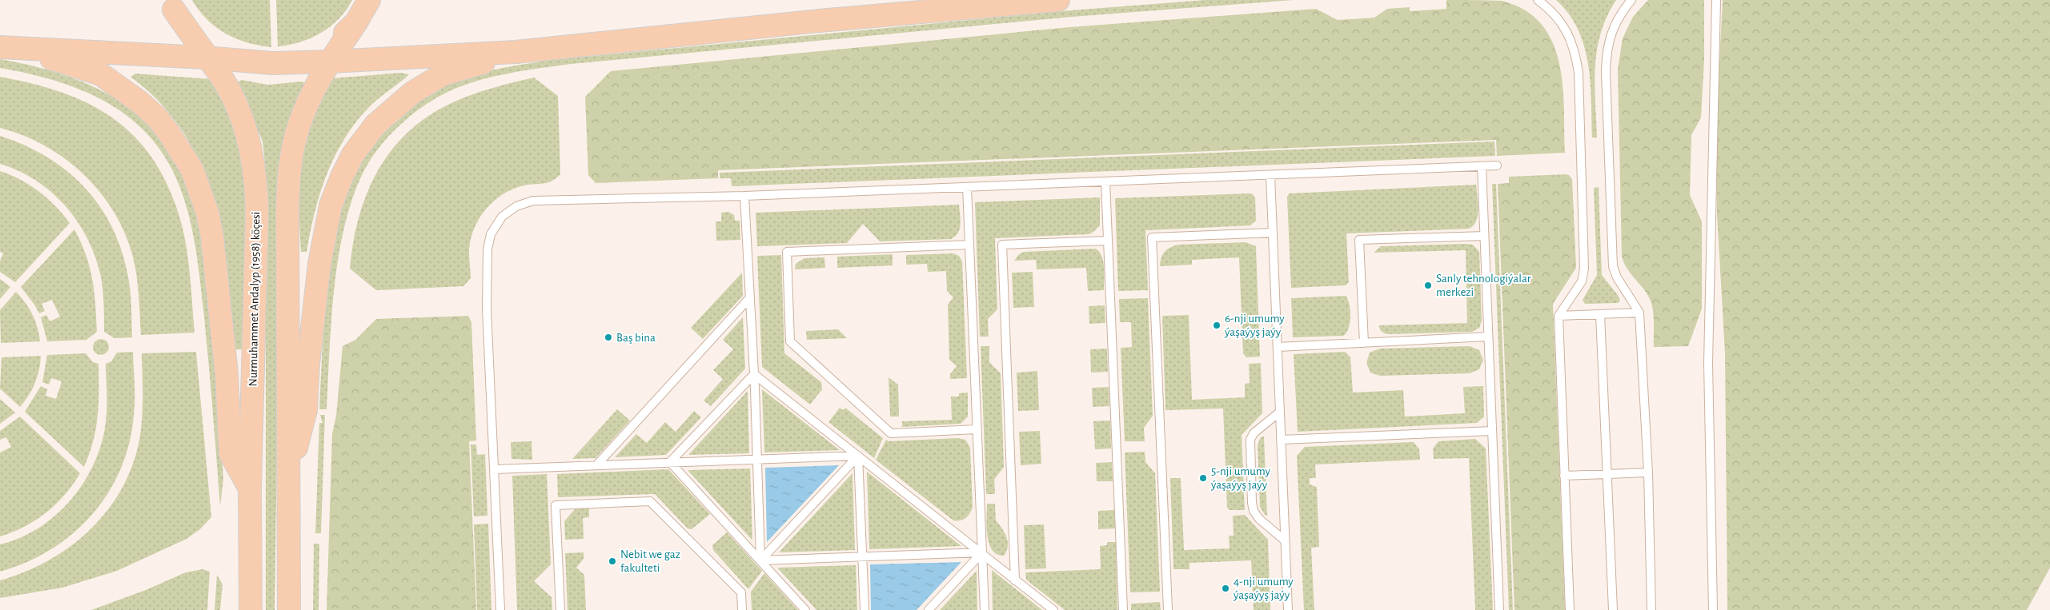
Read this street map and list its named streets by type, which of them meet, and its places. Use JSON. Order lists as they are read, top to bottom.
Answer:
{
  "streets": {
    "main road": ["Nurmuhammet Andalyp (1958) köçesi"]
  },
  "places": [
    "Sanly tehnologiýalar merkezi",
    "6-nji umumy ýaşaýyş jaýy",
    "Baş bina",
    "5-nji umumy ýaşaýyş jaýy",
    "Nebit we gaz fakulteti",
    "4-nji umumy ýaşaýyş jaýy"
  ]
}
